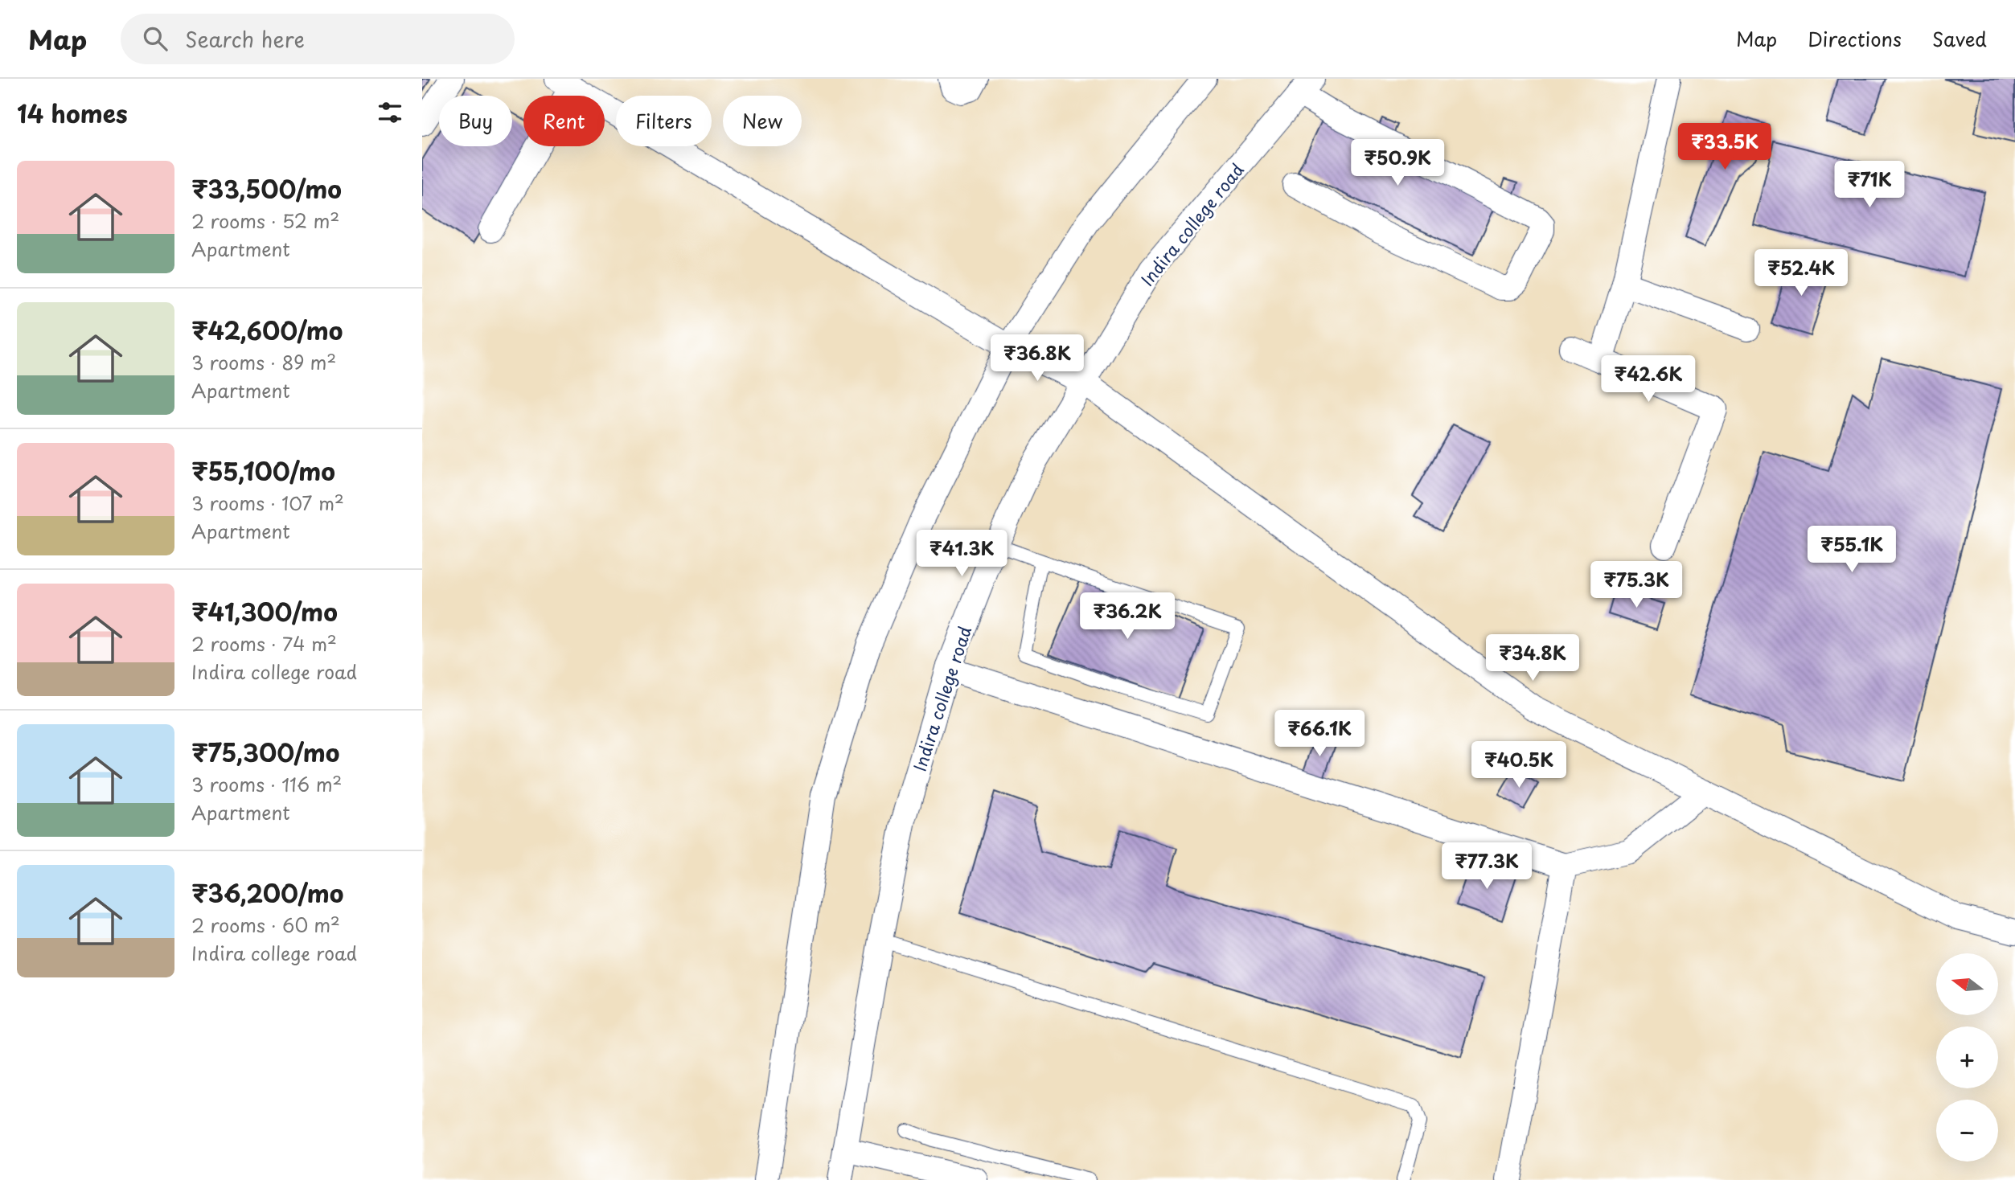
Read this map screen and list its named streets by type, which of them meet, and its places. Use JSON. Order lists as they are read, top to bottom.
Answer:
{
  "streets": {
    "street": ["Indira college road"]
  },
  "north": "left",
  "page": {
    "header": "Map",
    "search": "Search here",
    "nav": ["Map", "Directions", "Saved"],
    "heading": "14 homes",
    "chip": [
      "Buy",
      "Rent",
      "Filters",
      "New"
    ],
    "price": [
      "₹33.5K",
      "₹50.9K",
      "₹71K",
      "₹52.4K",
      "₹36.8K",
      "₹42.6K",
      "₹55.1K",
      "₹41.3K",
      "₹75.3K",
      "₹36.2K",
      "₹34.8K",
      "₹66.1K",
      "₹40.5K",
      "₹77.3K"
    ],
    "list": [
      {
        "name": "₹33,500/mo",
        "note": "2 rooms · 52 m² · Apartment"
      },
      {
        "name": "₹42,600/mo",
        "note": "3 rooms · 89 m² · Apartment"
      },
      {
        "name": "₹55,100/mo",
        "note": "3 rooms · 107 m² · Apartment"
      },
      {
        "name": "₹41,300/mo",
        "note": "2 rooms · 74 m² · Indira college road"
      },
      {
        "name": "₹75,300/mo",
        "note": "3 rooms · 116 m² · Apartment"
      },
      {
        "name": "₹36,200/mo",
        "note": "2 rooms · 60 m² · Indira college road"
      }
    ],
    "map_buttons": ["+", "−"]
  }
}
